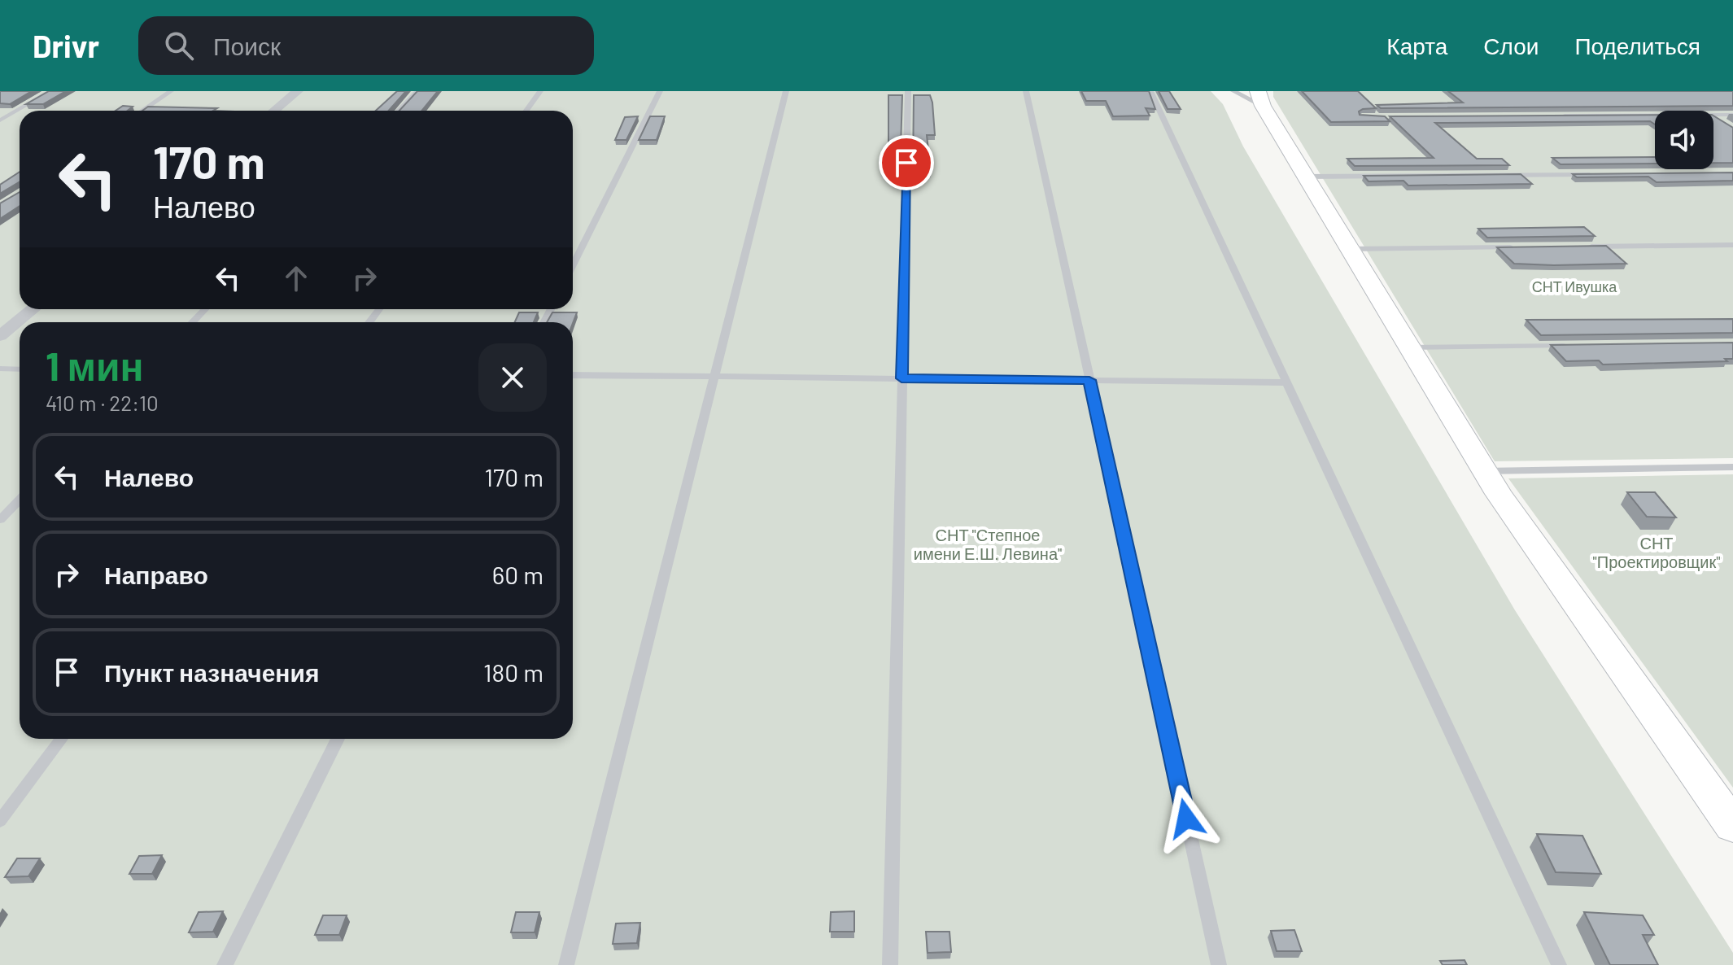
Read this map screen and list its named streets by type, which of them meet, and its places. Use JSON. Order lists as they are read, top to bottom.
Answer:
{
  "parks": ["СНТ Ивушка", "СНТ \"Степное имени Е.Ш. Левина\"", "СНТ \"Проектировщик\""],
  "page": {
    "header": "Drivr",
    "search": "Поиск",
    "nav": ["Карта", "Слои", "Поделиться"],
    "turn": ["170 m", "Налево"],
    "heading": ["1 мин", "410 m · 22:10"],
    "list": [
      {
        "name": "Налево",
        "value": "170 m"
      },
      {
        "name": "Направо",
        "value": "60 m"
      },
      {
        "name": "Пункт назначения",
        "value": "180 m"
      }
    ]
  }
}
